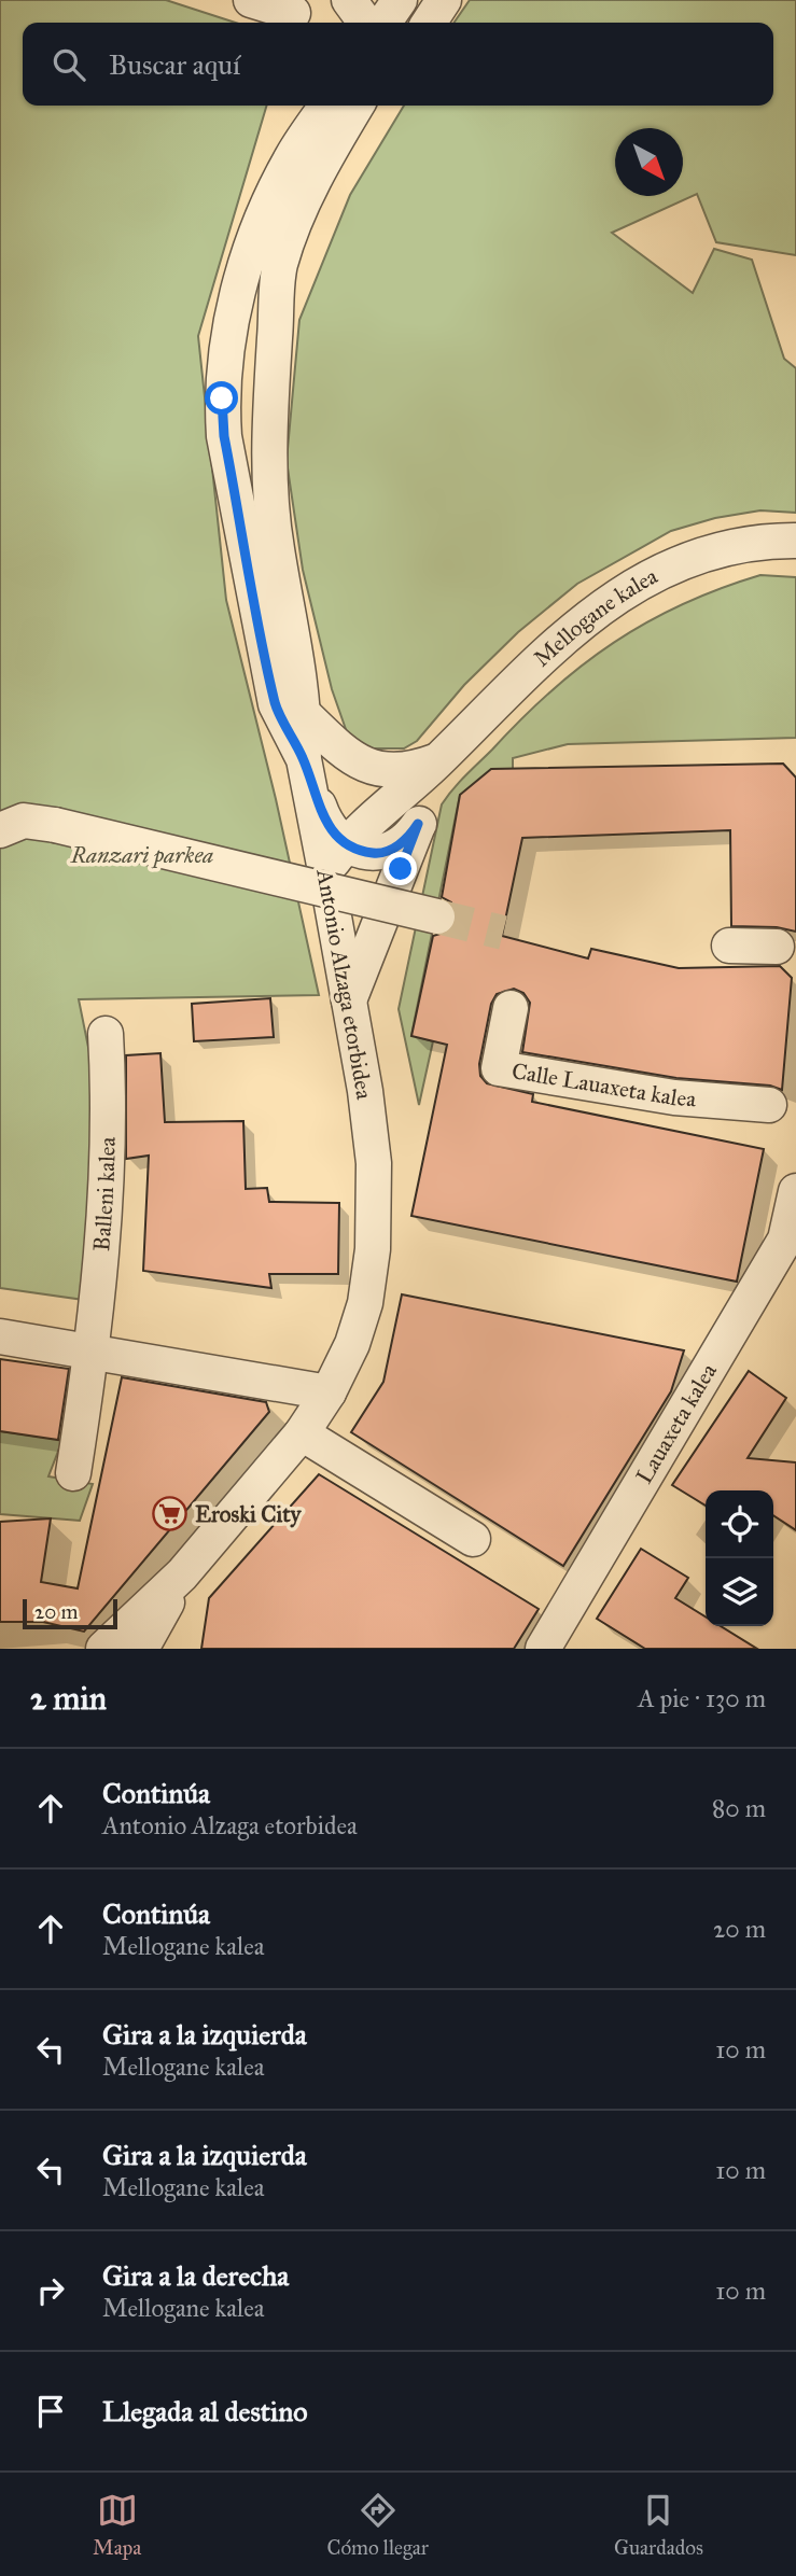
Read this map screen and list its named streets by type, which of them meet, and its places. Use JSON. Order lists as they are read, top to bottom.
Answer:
{
  "streets": {
    "street": [
      "Mellogane kalea",
      "Antonio Alzaga etorbidea",
      "Calle Lauaxeta kalea",
      "Balleni kalea",
      "Lauaxeta kalea"
    ]
  },
  "crossings": [
    ["Mellogane kalea", "Antonio Alzaga etorbidea"]
  ],
  "parks": ["Ranzari parkea"],
  "places": {
    "supermarket": ["Eroski City"]
  },
  "scale_bar": "20 m",
  "north": "bottom right",
  "page": {
    "search": "Buscar aquí",
    "scale": "20 m",
    "heading": ["2 min", "A pie · 130 m"],
    "list": [
      ["Continúa", "Antonio Alzaga etorbidea", "80 m"],
      ["Continúa", "Mellogane kalea", "20 m"],
      ["Gira a la izquierda", "Mellogane kalea", "10 m"],
      ["Gira a la izquierda", "Mellogane kalea", "10 m"],
      ["Gira a la derecha", "Mellogane kalea", "10 m"],
      "Llegada al destino"
    ],
    "nav": ["Mapa", "Cómo llegar", "Guardados"]
  }
}
